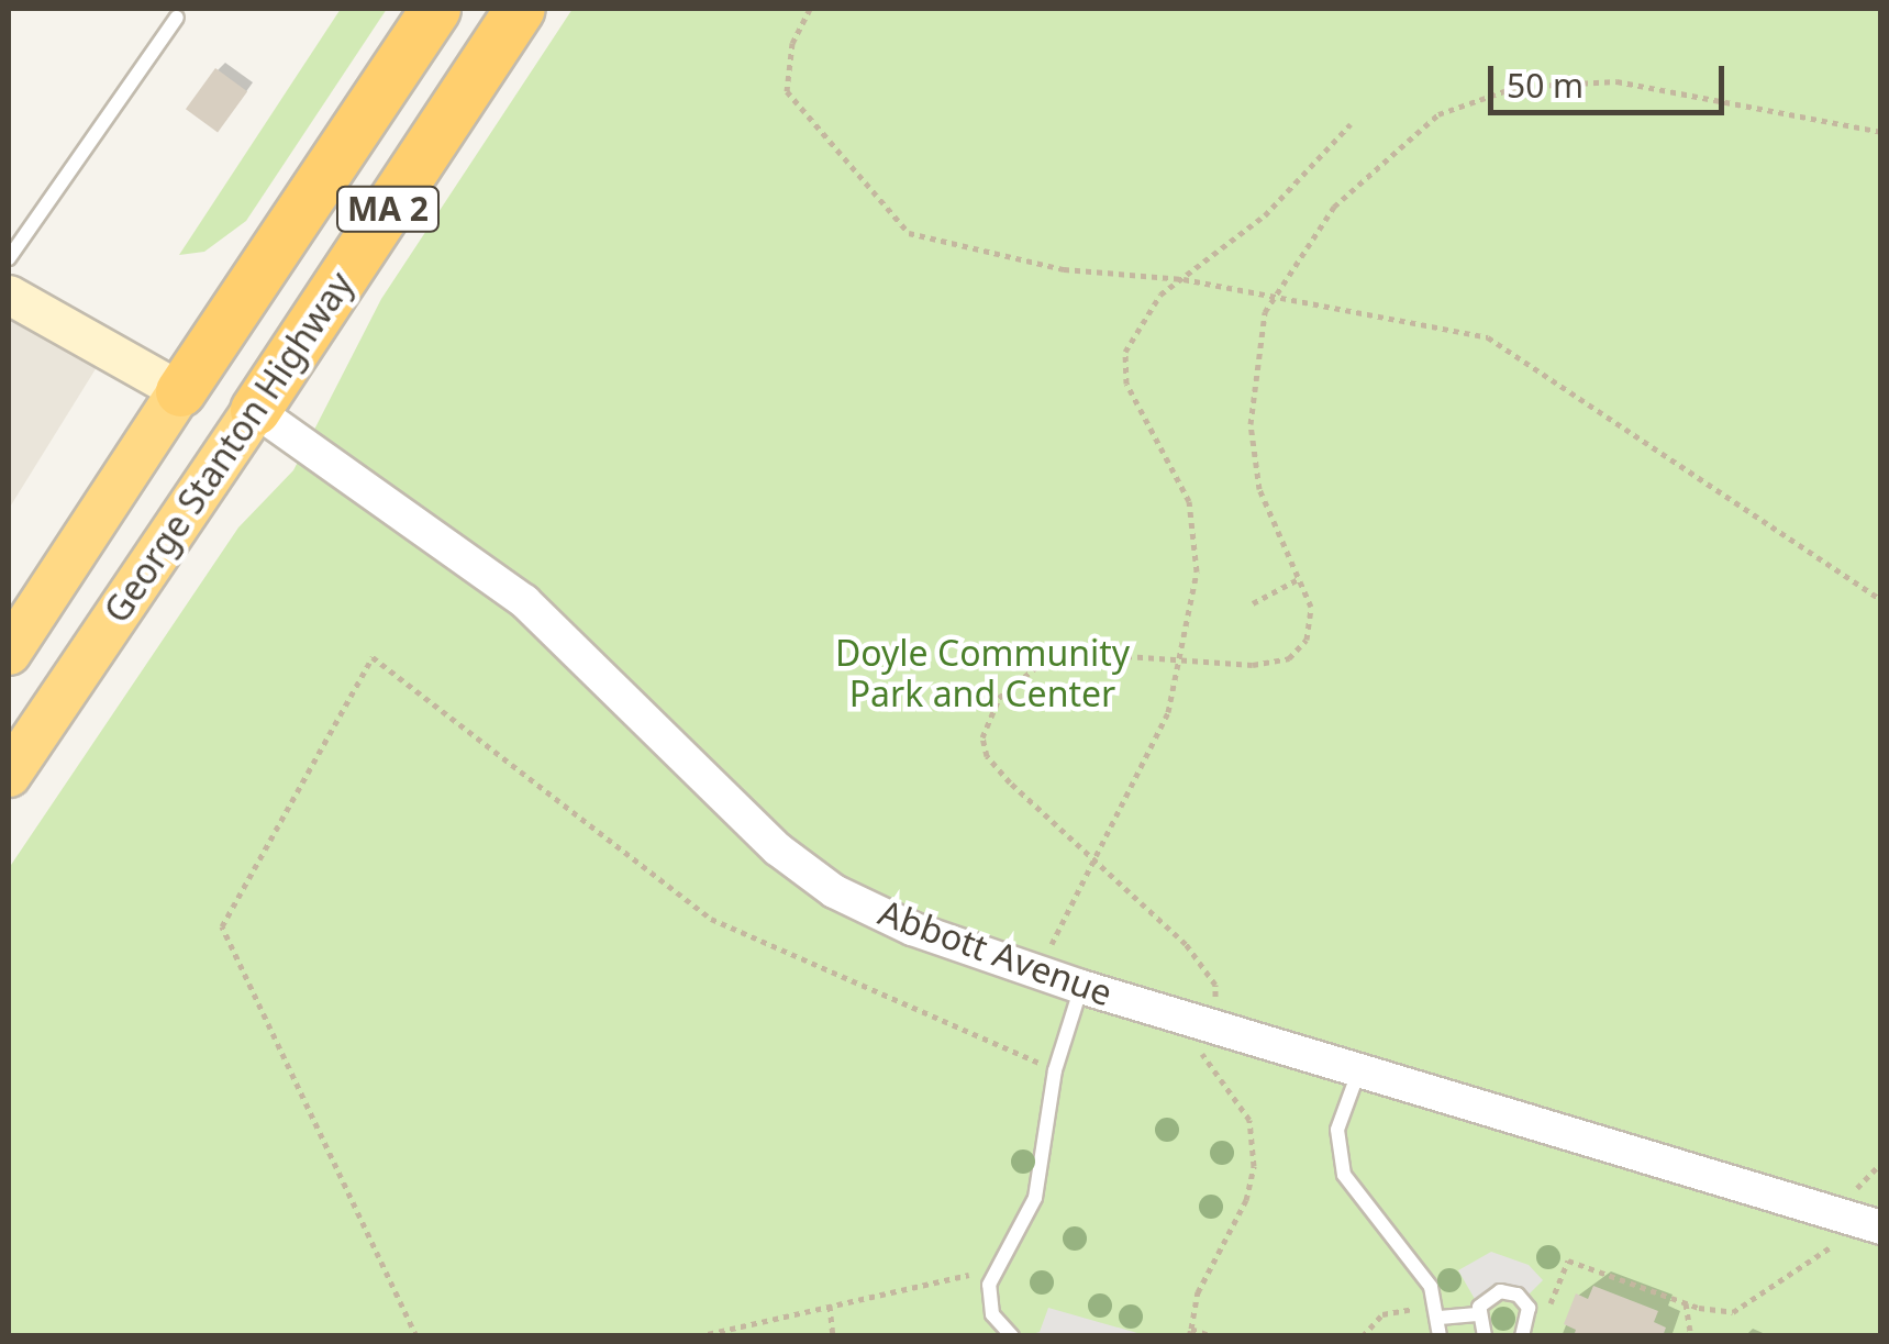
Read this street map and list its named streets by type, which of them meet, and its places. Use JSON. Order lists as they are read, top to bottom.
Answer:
{
  "streets": {
    "highway": ["MA 2", "George Stanton Highway"],
    "street": ["Abbott Avenue"]
  },
  "crossings": [
    ["George Stanton Highway", "Abbott Avenue"]
  ],
  "parks": ["Doyle Community Park and Center"],
  "scale_bar": "50 m"
}
